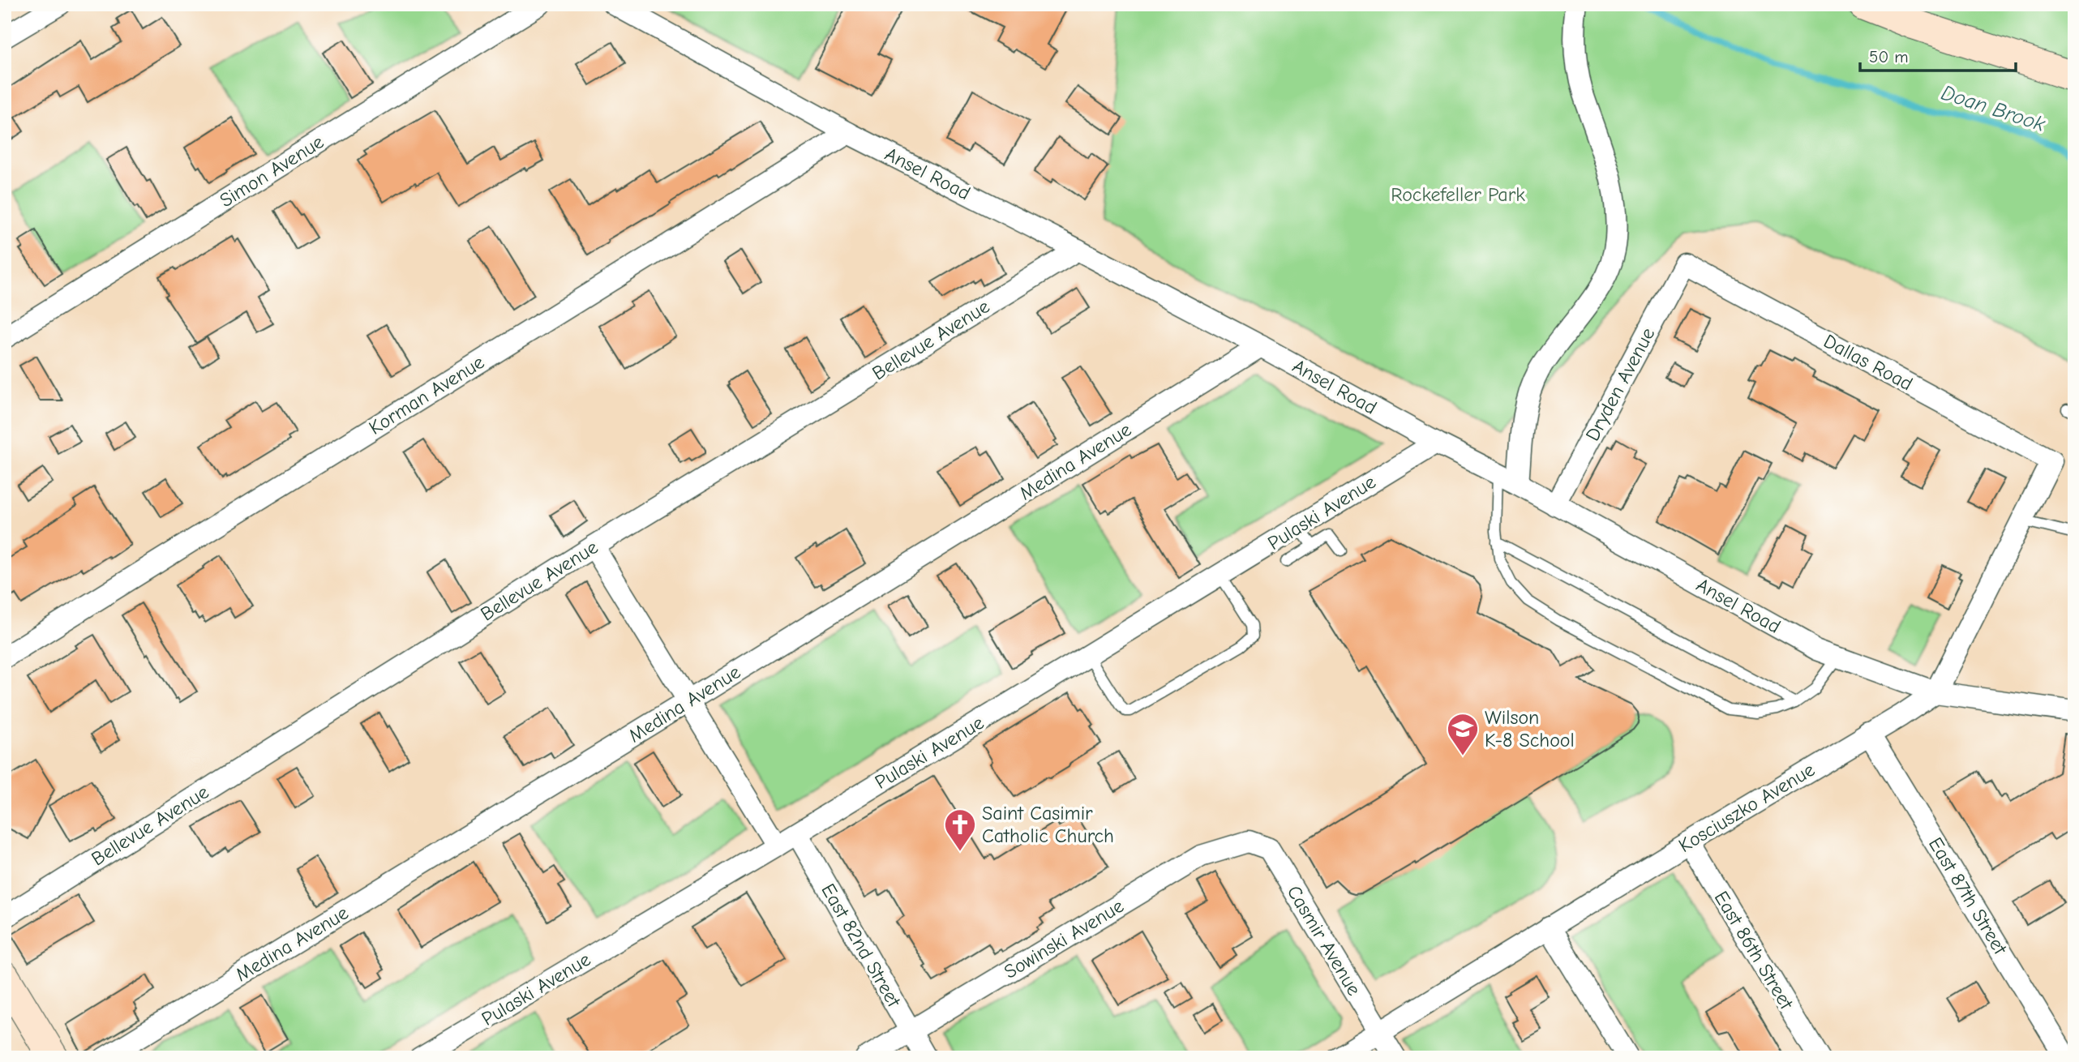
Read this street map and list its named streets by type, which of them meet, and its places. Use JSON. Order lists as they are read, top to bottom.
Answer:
{
  "streets": {
    "street": [
      "Simon Avenue",
      "Ansel Road",
      "Bellevue Avenue",
      "Dallas Road",
      "Dryden Avenue",
      "Korman Avenue",
      "Medina Avenue",
      "Pulaski Avenue",
      "Kosciuszko Avenue",
      "East 87th Street",
      "Sowinski Avenue",
      "Casmir Avenue",
      "East 82nd Street",
      "East 86th Street"
    ]
  },
  "crossings": [
    ["Ansel Road", "Bellevue Avenue"],
    ["Ansel Road", "Dryden Avenue"],
    ["Ansel Road", "Korman Avenue"],
    ["Ansel Road", "Medina Avenue"],
    ["Ansel Road", "Pulaski Avenue"],
    ["Ansel Road", "Kosciuszko Avenue"],
    ["Dallas Road", "Dryden Avenue"],
    ["Pulaski Avenue", "East 82nd Street"],
    ["Kosciuszko Avenue", "East 87th Street"],
    ["Kosciuszko Avenue", "Casmir Avenue"],
    ["Kosciuszko Avenue", "East 86th Street"],
    ["Sowinski Avenue", "Casmir Avenue"],
    ["Sowinski Avenue", "East 82nd Street"]
  ],
  "water": ["Doan Brook"],
  "parks": ["Rockefeller Park"],
  "places": {
    "school or university": ["Wilson K-8 School"],
    "church": ["Saint Casimir Catholic Church"]
  },
  "scale_bar": "50 m"
}
